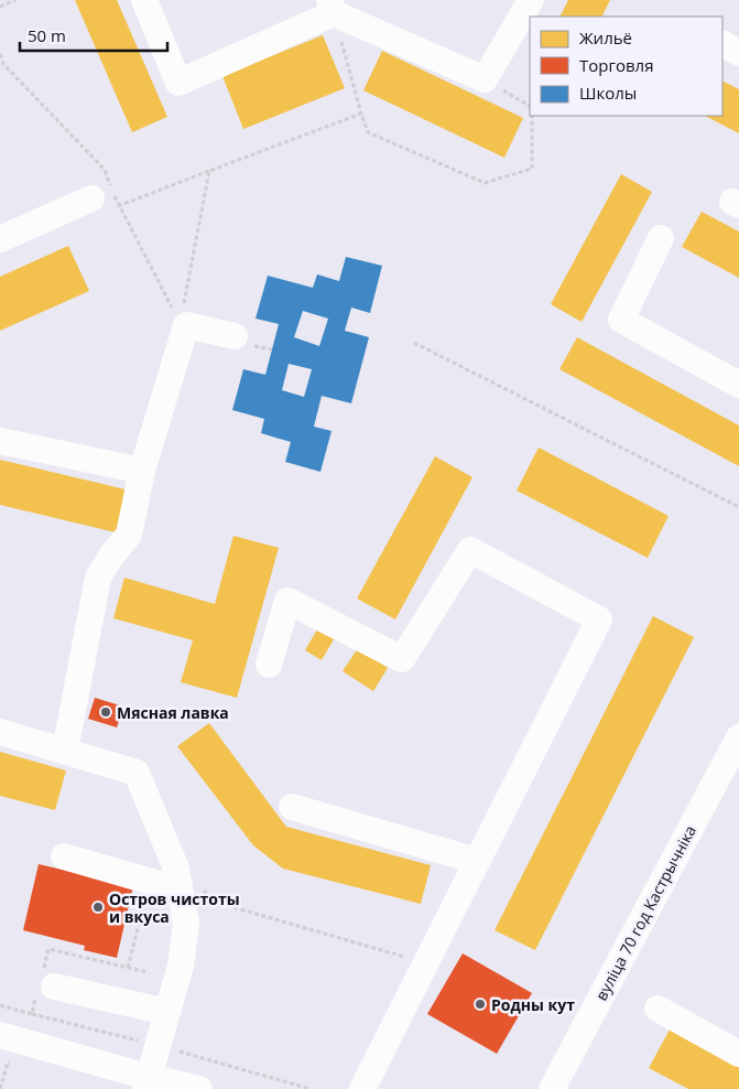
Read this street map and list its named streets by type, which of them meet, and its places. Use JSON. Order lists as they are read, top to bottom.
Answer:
{
  "streets": {
    "street": ["вуліца 70 год Кастрычніка"]
  },
  "places": ["Мясная лавка", "Остров чистоты и вкуса", "Родны кут"],
  "legend": ["Жильё", "Торговля", "Школы"],
  "scale_bar": "50 m"
}
